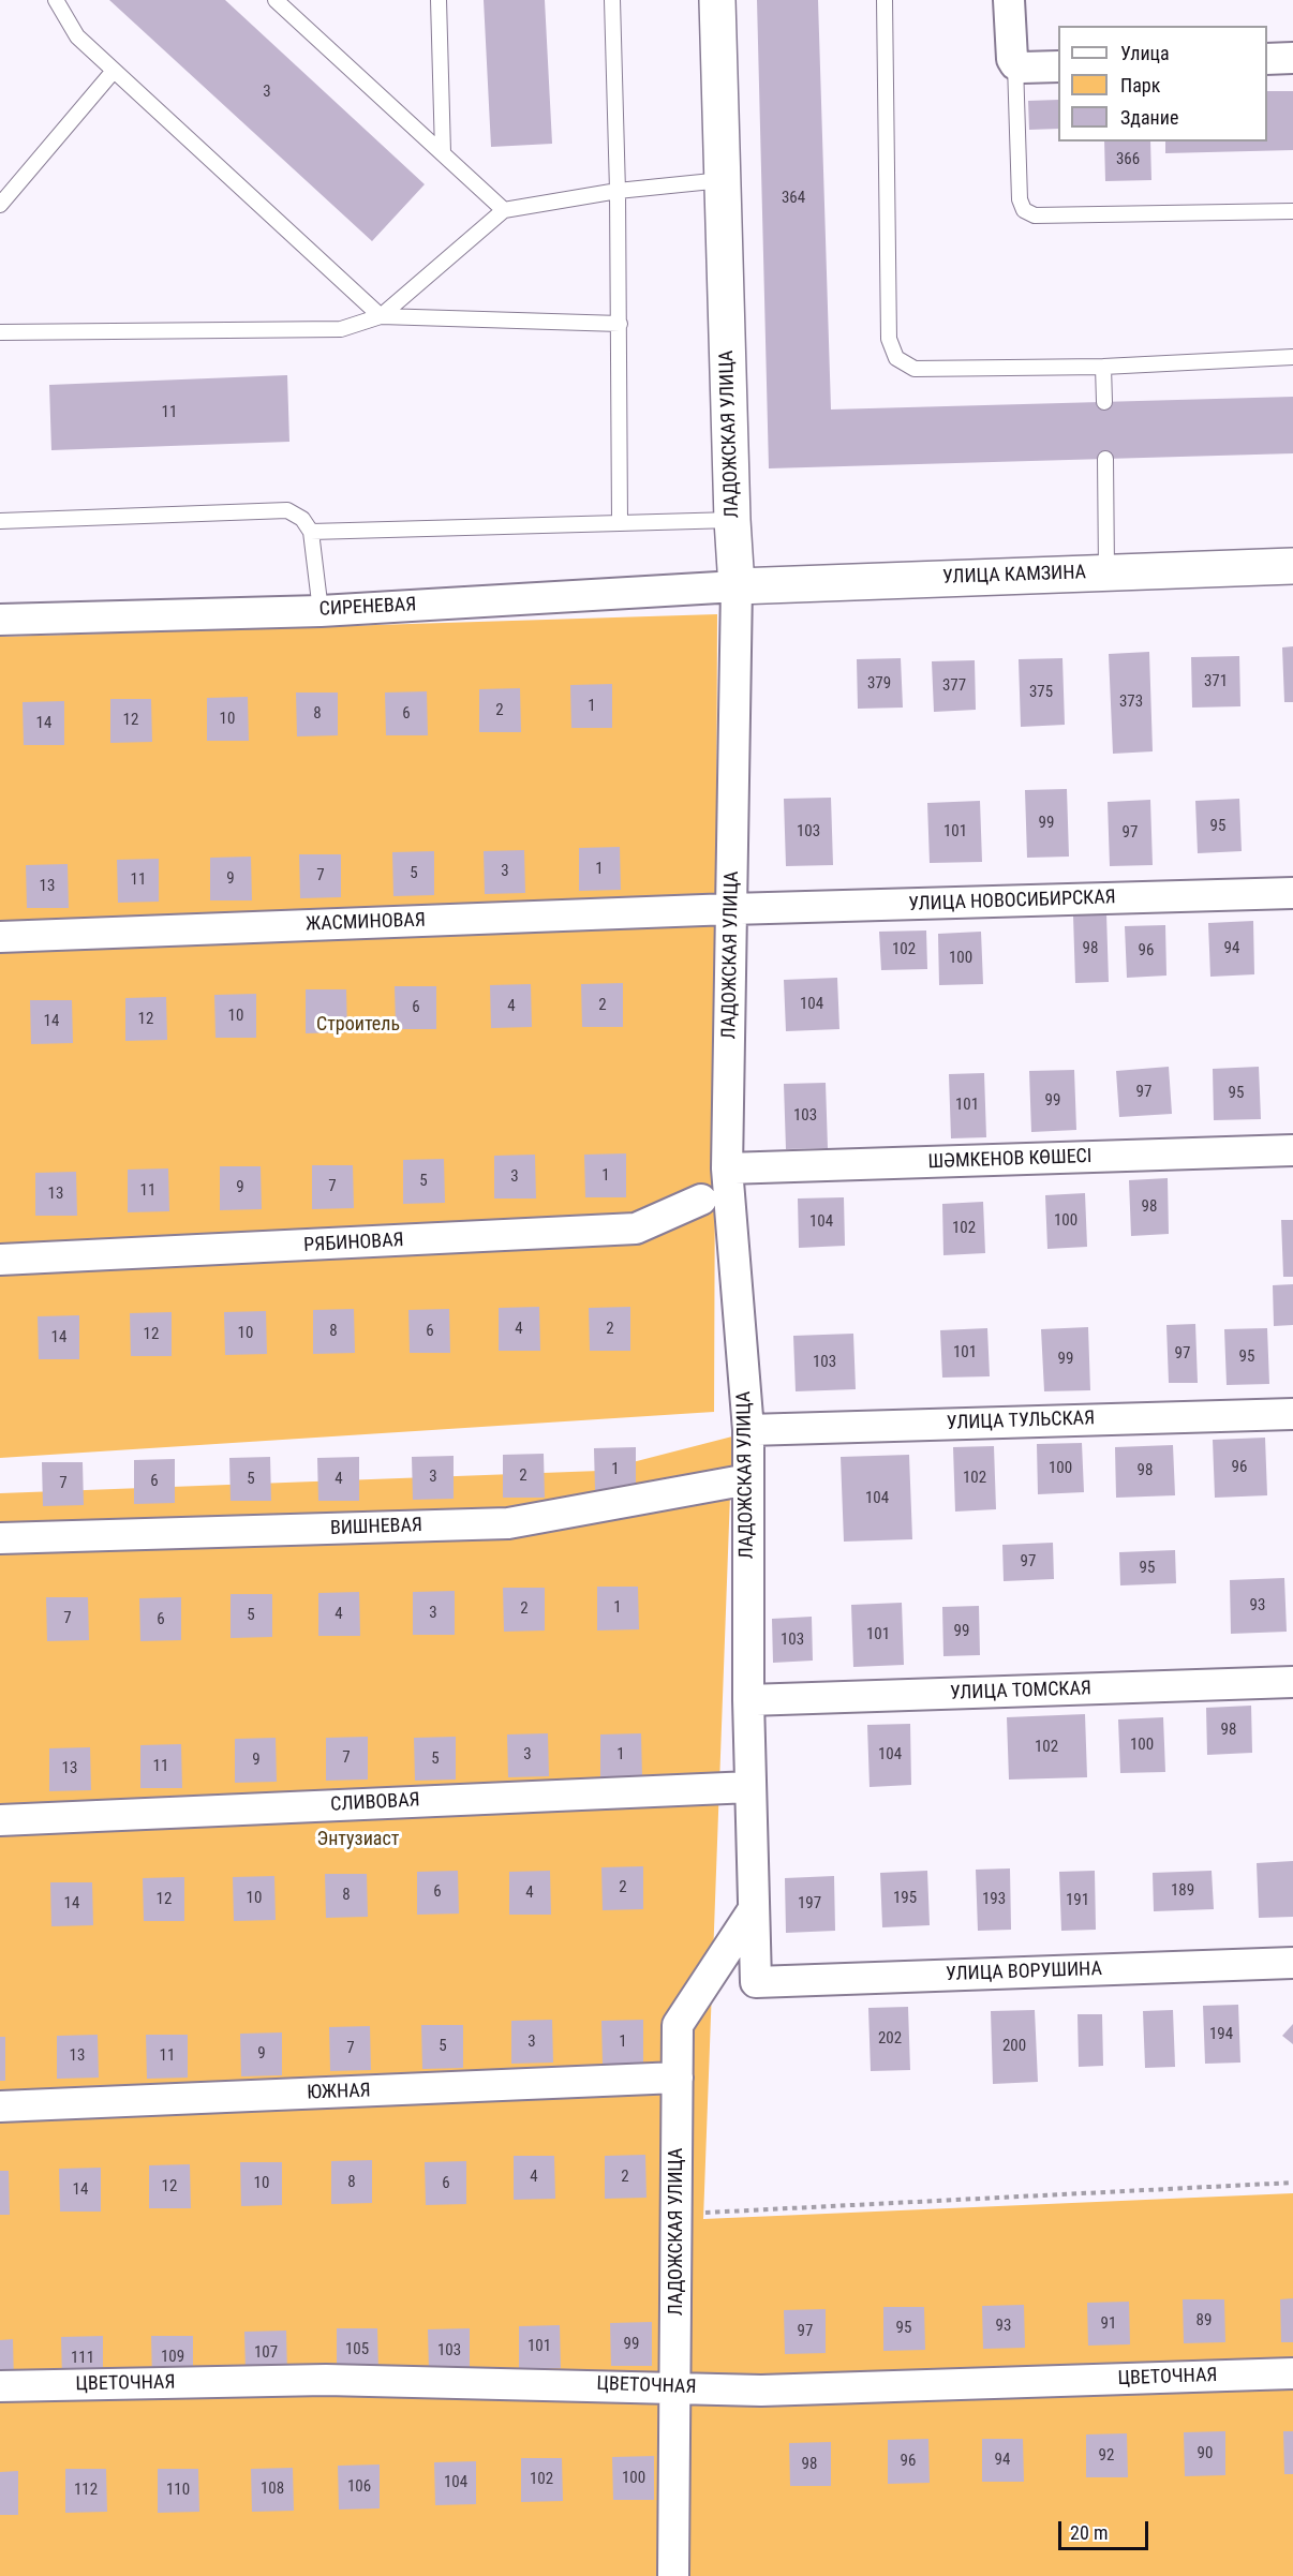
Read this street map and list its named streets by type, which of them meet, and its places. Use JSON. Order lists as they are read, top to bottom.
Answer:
{
  "streets": {
    "main road": ["ЛАДОЖСКАЯ УЛИЦА", "УЛИЦА КАМЗИНА"],
    "street": [
      "СИРЕНЕВАЯ",
      "УЛИЦА НОВОСИБИРСКАЯ",
      "ЖАСМИНОВАЯ",
      "ШӘМКЕНОВ КӨШЕСІ",
      "РЯБИНОВАЯ",
      "УЛИЦА ТУЛЬСКАЯ",
      "ВИШНЕВАЯ",
      "УЛИЦА ТОМСКАЯ",
      "СЛИВОВАЯ",
      "УЛИЦА ВОРУШИНА",
      "ЮЖНАЯ",
      "ЦВЕТОЧНАЯ"
    ]
  },
  "crossings": [
    ["ЛАДОЖСКАЯ УЛИЦА", "УЛИЦА КАМЗИНА"],
    ["ЛАДОЖСКАЯ УЛИЦА", "СИРЕНЕВАЯ"],
    ["ЛАДОЖСКАЯ УЛИЦА", "УЛИЦА НОВОСИБИРСКАЯ"],
    ["ЛАДОЖСКАЯ УЛИЦА", "ЖАСМИНОВАЯ"],
    ["ЛАДОЖСКАЯ УЛИЦА", "ШӘМКЕНОВ КӨШЕСІ"],
    ["ЛАДОЖСКАЯ УЛИЦА", "УЛИЦА ТУЛЬСКАЯ"],
    ["ЛАДОЖСКАЯ УЛИЦА", "ВИШНЕВАЯ"],
    ["ЛАДОЖСКАЯ УЛИЦА", "УЛИЦА ТОМСКАЯ"],
    ["ЛАДОЖСКАЯ УЛИЦА", "СЛИВОВАЯ"],
    ["ЛАДОЖСКАЯ УЛИЦА", "УЛИЦА ВОРУШИНА"],
    ["ЛАДОЖСКАЯ УЛИЦА", "ЮЖНАЯ"],
    ["ЛАДОЖСКАЯ УЛИЦА", "ЦВЕТОЧНАЯ"],
    ["УЛИЦА КАМЗИНА", "СИРЕНЕВАЯ"],
    ["УЛИЦА НОВОСИБИРСКАЯ", "ЖАСМИНОВАЯ"]
  ],
  "parks": ["Строитель", "Энтузиаст"],
  "house_numbers": [
    "3",
    "366",
    "364",
    "11",
    "371",
    "379",
    "377",
    "375",
    "373",
    "1",
    "2",
    "8",
    "6",
    "10",
    "12",
    "14",
    "99",
    "95",
    "103",
    "101",
    "97",
    "1",
    "3",
    "5",
    "7",
    "9",
    "11",
    "13",
    "98",
    "94",
    "102",
    "96",
    "100",
    "104",
    "2",
    "4",
    "6",
    "10",
    "12",
    "14",
    "97",
    "95",
    "99",
    "101",
    "103",
    "1",
    "3",
    "5",
    "7",
    "9",
    "11",
    "13",
    "98",
    "100",
    "104",
    "102",
    "4",
    "2",
    "8",
    "6",
    "10",
    "12",
    "14",
    "101",
    "97",
    "95",
    "99",
    "103",
    "96",
    "100",
    "1",
    "98",
    "2",
    "3",
    "102",
    "5",
    "4",
    "6",
    "7",
    "104",
    "97",
    "95",
    "93",
    "1",
    "2",
    "3",
    "4",
    "5",
    "7",
    "6",
    "99",
    "101",
    "103",
    "98",
    "100",
    "102",
    "3",
    "1",
    "104",
    "7",
    "5",
    "9",
    "11",
    "13",
    "2",
    "189",
    "6",
    "4",
    "8",
    "10",
    "195",
    "12",
    "193",
    "191",
    "14",
    "197",
    "194",
    "202",
    "3",
    "1",
    "5",
    "200",
    "7",
    "9",
    "13",
    "11",
    "4",
    "2",
    "8",
    "10",
    "6",
    "12",
    "14",
    "89",
    "91",
    "93",
    "95",
    "97",
    "99",
    "101",
    "105",
    "103",
    "107",
    "109",
    "111",
    "90",
    "92",
    "94",
    "96",
    "98",
    "100",
    "102",
    "104",
    "106",
    "108",
    "112",
    "110"
  ],
  "legend": ["Улица", "Парк", "Здание"],
  "scale_bar": "20 m"
}
